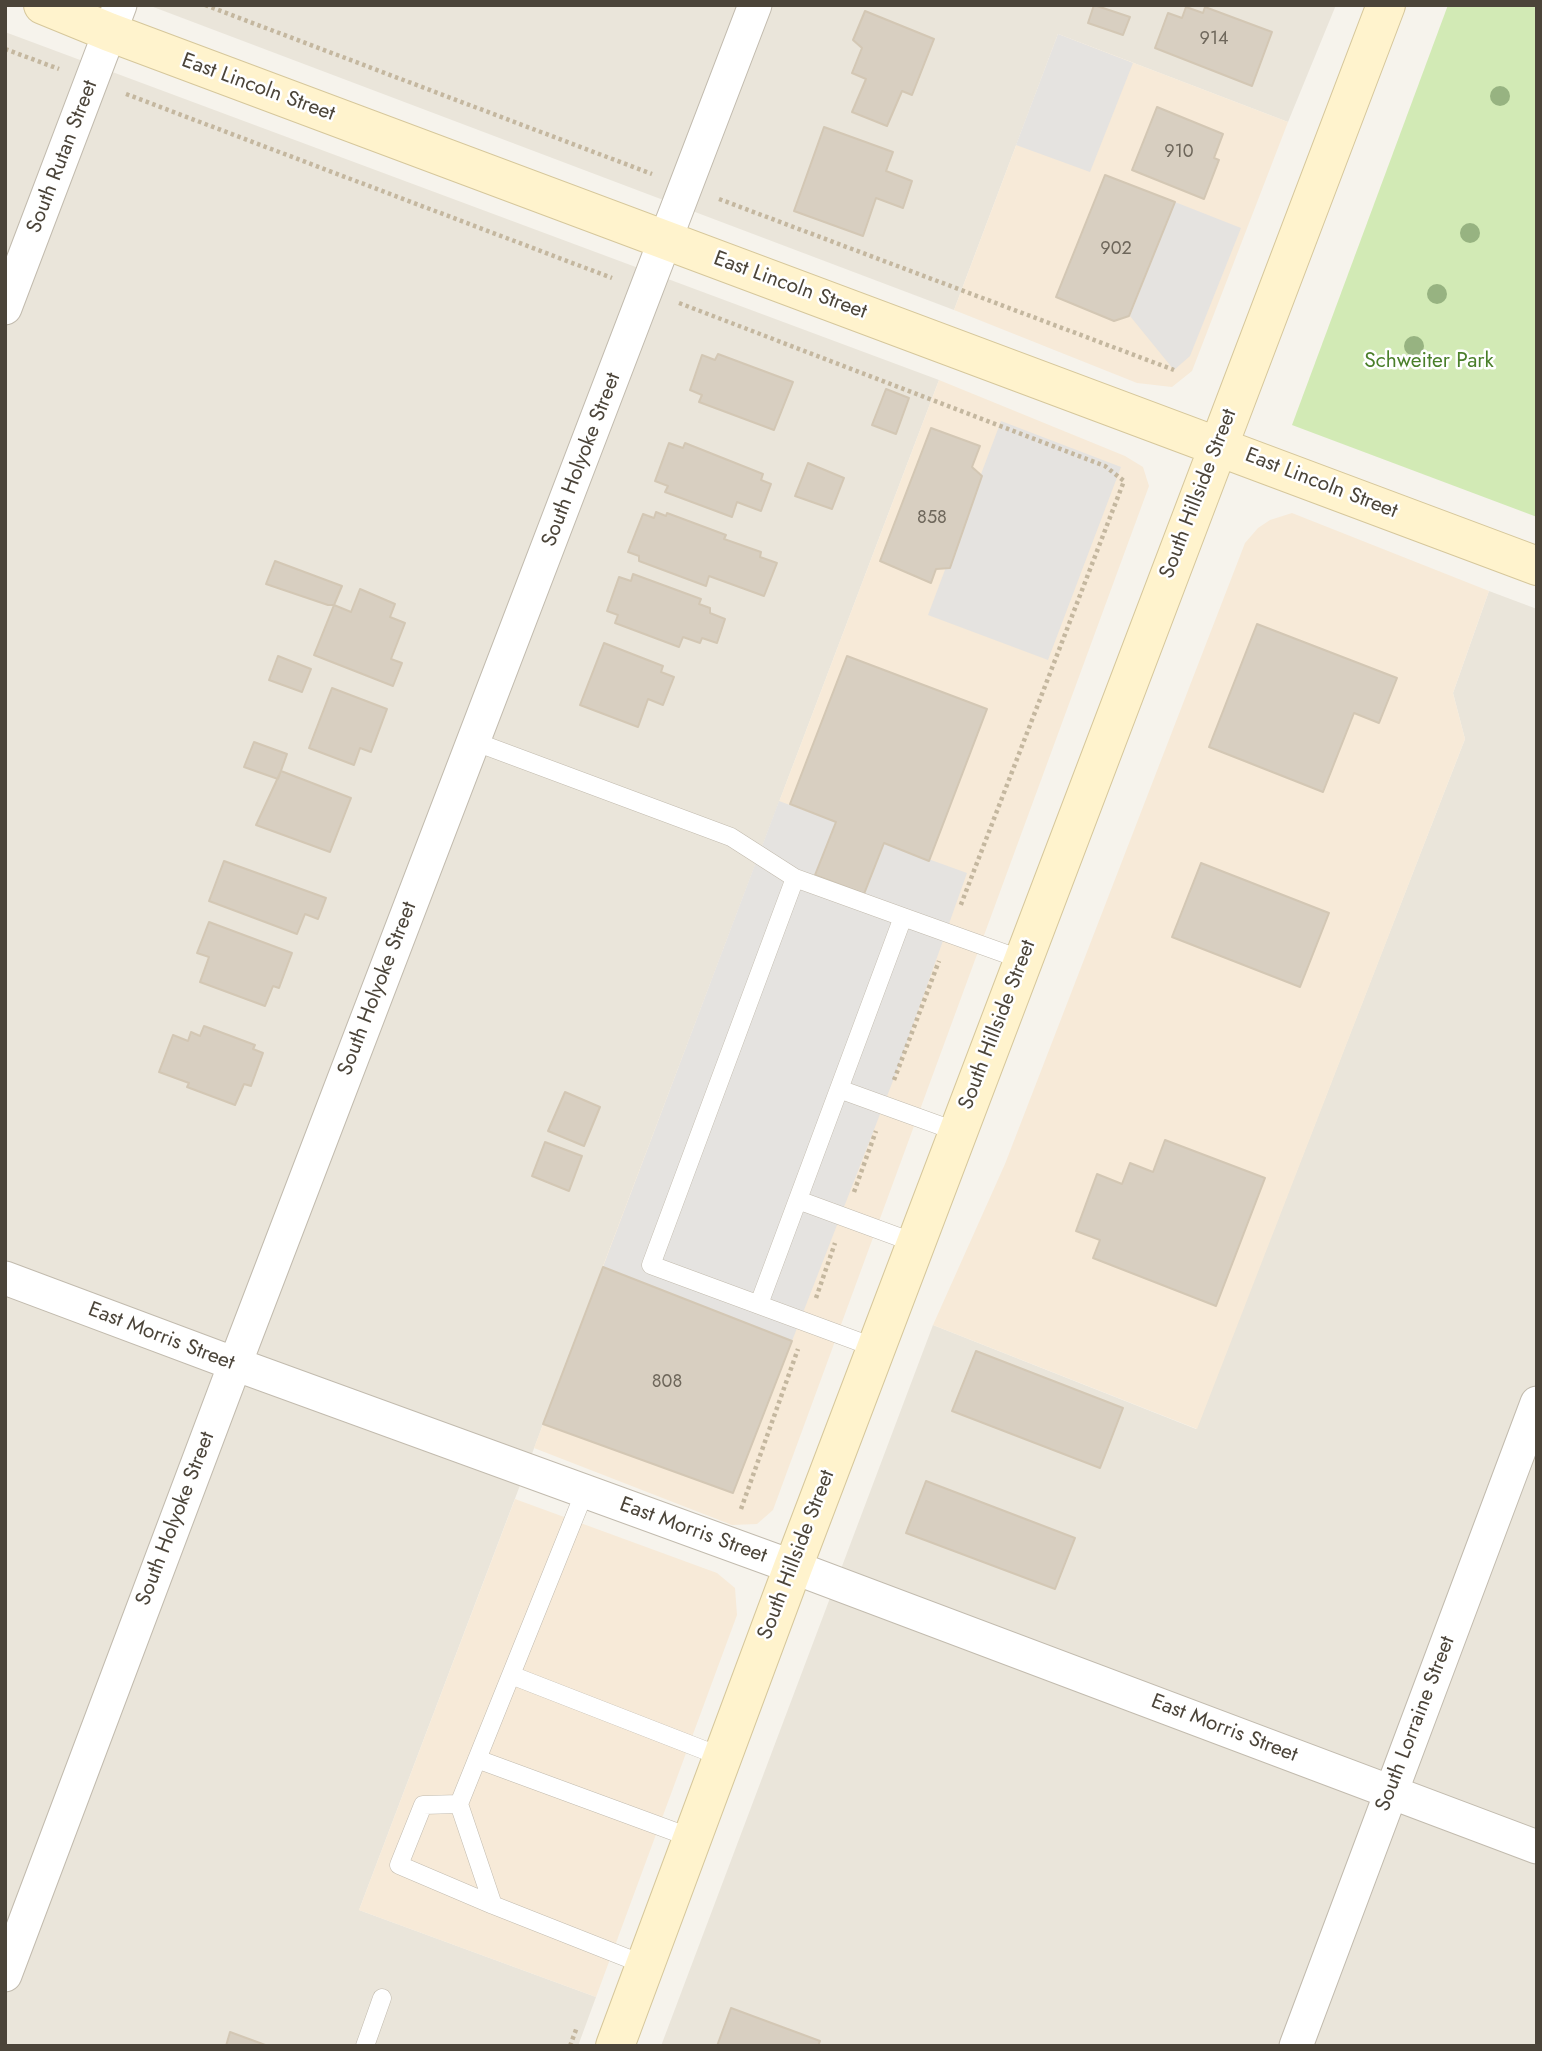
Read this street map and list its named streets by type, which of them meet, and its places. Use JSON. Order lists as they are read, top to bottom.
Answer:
{
  "streets": {
    "main road": ["East Lincoln Street", "South Hillside Street"],
    "street": [
      "South Rutan Street",
      "South Holyoke Street",
      "East Morris Street",
      "South Lorraine Street"
    ]
  },
  "crossings": [
    ["East Lincoln Street", "South Rutan Street"],
    ["East Lincoln Street", "South Holyoke Street"],
    ["East Lincoln Street", "South Hillside Street"],
    ["South Holyoke Street", "East Morris Street"],
    ["South Hillside Street", "East Morris Street"],
    ["East Morris Street", "South Lorraine Street"]
  ],
  "parks": ["Schweiter Park"],
  "house_numbers": [
    "914",
    "910",
    "902",
    "858",
    "808"
  ]
}
